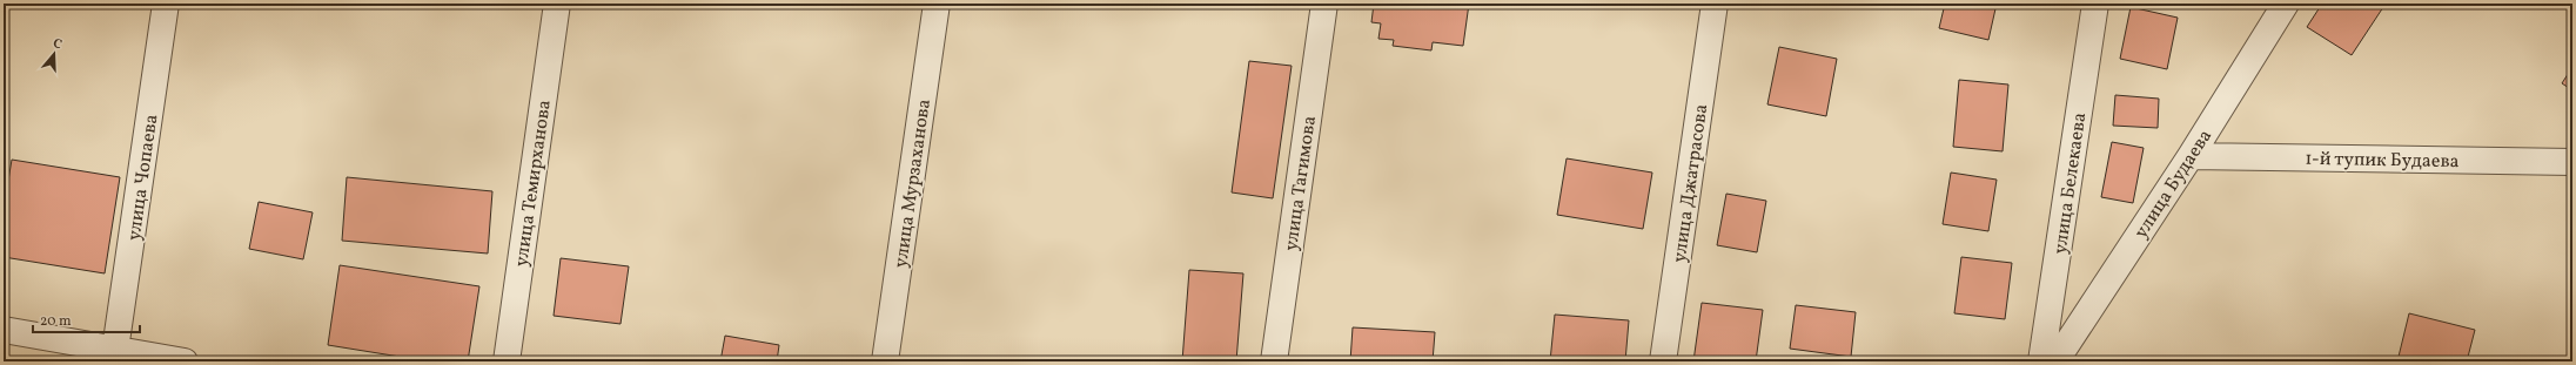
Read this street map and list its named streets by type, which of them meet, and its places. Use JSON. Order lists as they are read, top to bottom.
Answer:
{
  "streets": {
    "street": [
      "1-й тупик Будаева",
      "улица Чопаева",
      "улица Темирханова",
      "улица Мурзаханова",
      "улица Тагимова",
      "улица Джатрасова",
      "улица Белекаева",
      "улица Будаева"
    ]
  },
  "crossings": [
    ["1-й тупик Будаева", "улица Будаева"]
  ],
  "scale_bar": "20 m",
  "north": "top"
}
